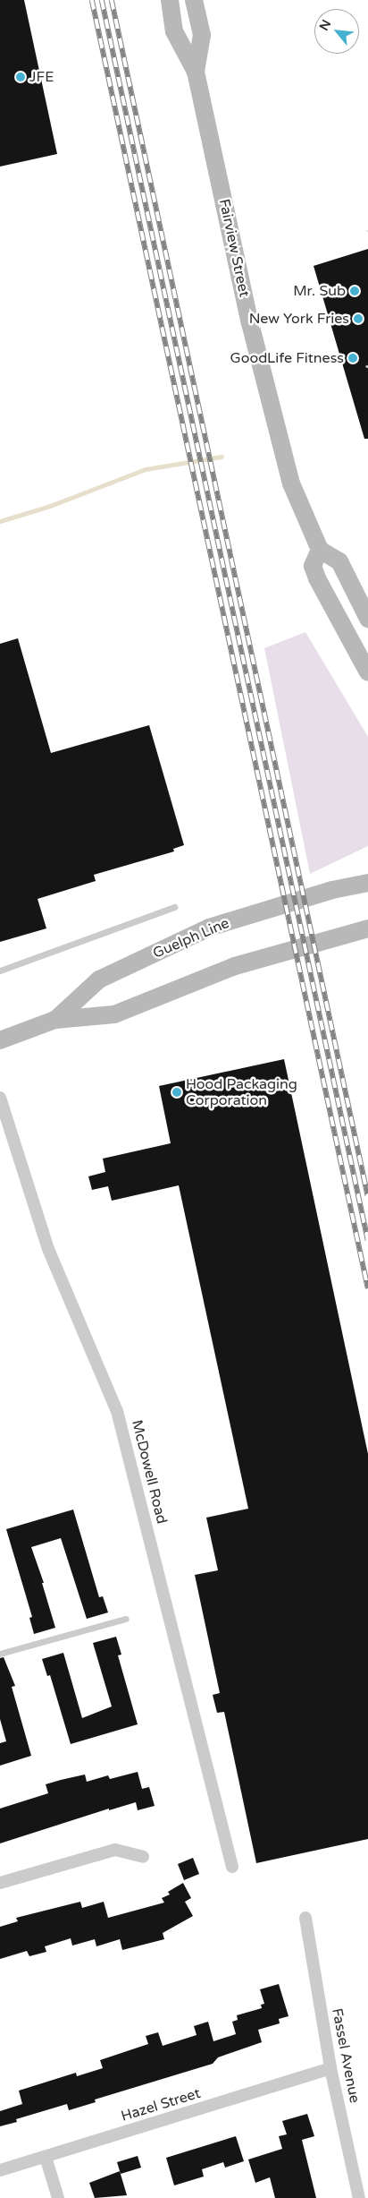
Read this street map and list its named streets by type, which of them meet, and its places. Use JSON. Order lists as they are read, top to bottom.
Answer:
{
  "streets": {
    "main road": ["Fairview Street", "Guelph Line"],
    "street": ["McDowell Road", "Fassel Avenue", "Hazel Street"]
  },
  "crossings": [
    ["Fassel Avenue", "Hazel Street"]
  ],
  "places": [
    "JFE",
    "Mr. Sub",
    "New York Fries",
    "GoodLife Fitness",
    "Hood Packaging Corporation"
  ],
  "north": "top left"
}
